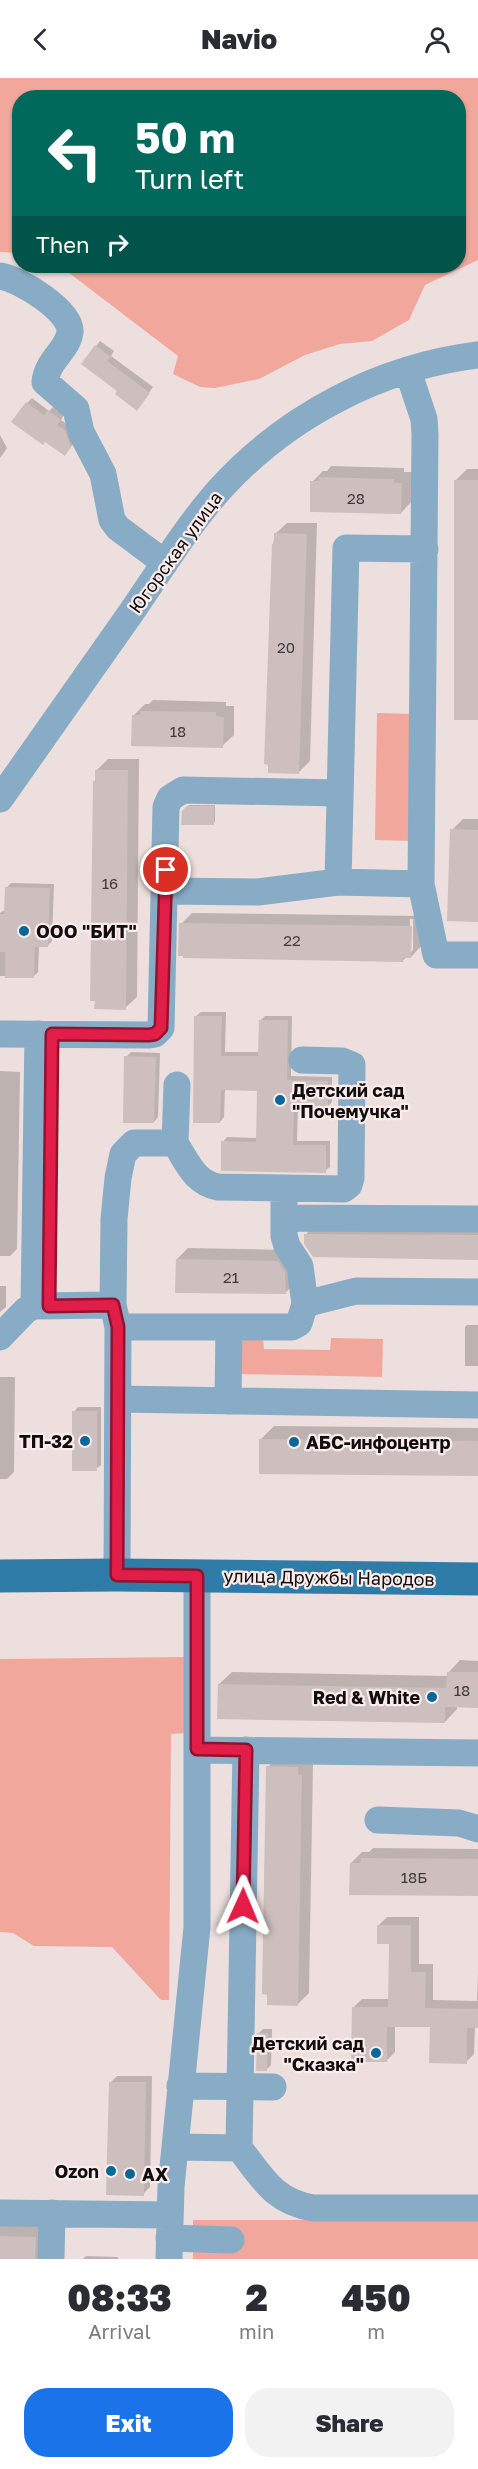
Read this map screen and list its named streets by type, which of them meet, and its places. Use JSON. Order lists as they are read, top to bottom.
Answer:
{
  "streets": {
    "main road": ["улица Дружбы Народов"],
    "street": ["Югорская улица"]
  },
  "places": [
    "ООО \"БИТ\"",
    "Детский сад \"Почемучка\"",
    "ТП-32",
    "АБС-инфоцентр",
    "Red & White",
    "Детский сад \"Сказка\"",
    "Ozon",
    "АХ"
  ],
  "house_numbers": [
    "28",
    "20",
    "18",
    "16",
    "22",
    "21",
    "18",
    "18Б"
  ],
  "page": {
    "header": "Navio",
    "turn": ["50 m", "Turn left"],
    "then": "Then",
    "eta": [
      "08:33",
      "Arrival",
      "2",
      "min",
      "450",
      "m"
    ],
    "buttons": ["Exit", "Share"]
  }
}
